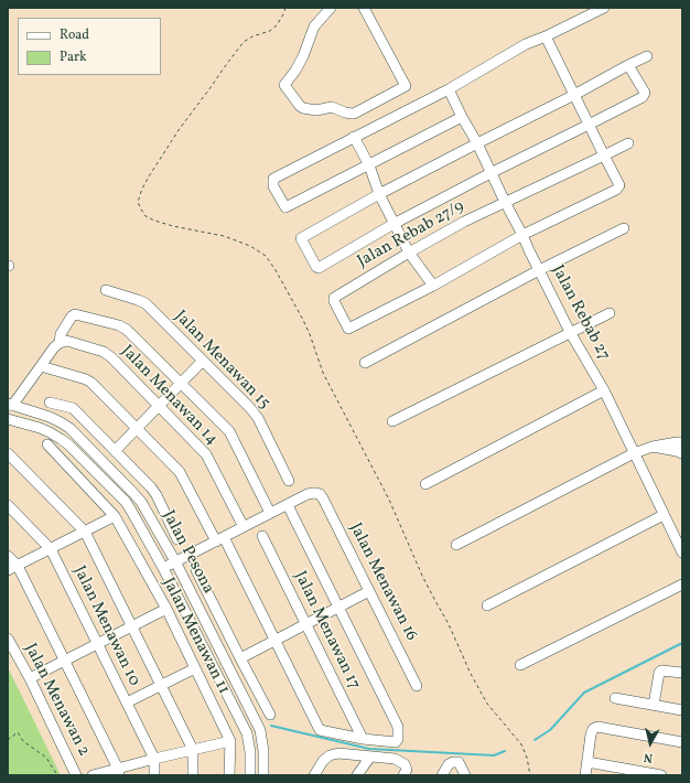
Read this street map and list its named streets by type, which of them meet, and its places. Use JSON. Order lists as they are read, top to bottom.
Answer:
{
  "streets": {
    "street": [
      "Jalan Rebab 27/9",
      "Jalan Rebab 27",
      "Jalan Menawan 15",
      "Jalan Menawan 14",
      "Jalan Pesona",
      "Jalan Menawan 16",
      "Jalan Menawan 10",
      "Jalan Menawan 17",
      "Jalan Menawan 11",
      "Jalan Menawan 2"
    ]
  },
  "crossings": [
    ["Jalan Rebab 27/9", "Jalan Rebab 27"]
  ],
  "legend": ["Road", "Park"],
  "north": "bottom"
}
